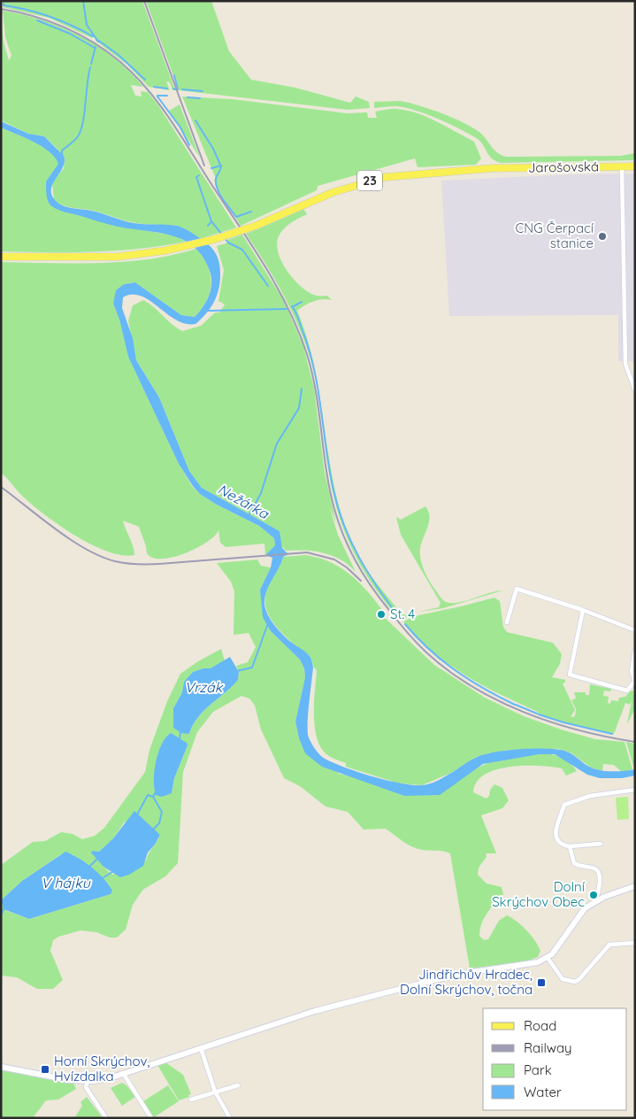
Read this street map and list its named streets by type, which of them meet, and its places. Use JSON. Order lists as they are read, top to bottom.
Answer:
{
  "streets": {
    "main road": ["Jarošovská", "23"]
  },
  "water": ["Nežárka", "Vrzák", "V hájku"],
  "places": {
    "other": ["CNG Čerpací stanice", "St. 4", "Dolní Skrýchov Obec"],
    "transit": ["Jindřichův Hradec, Dolní Skrýchov, točna", "Horní Skrýchov, Hvízdalka"]
  },
  "legend": [
    "Road",
    "Railway",
    "Park",
    "Water"
  ]
}
